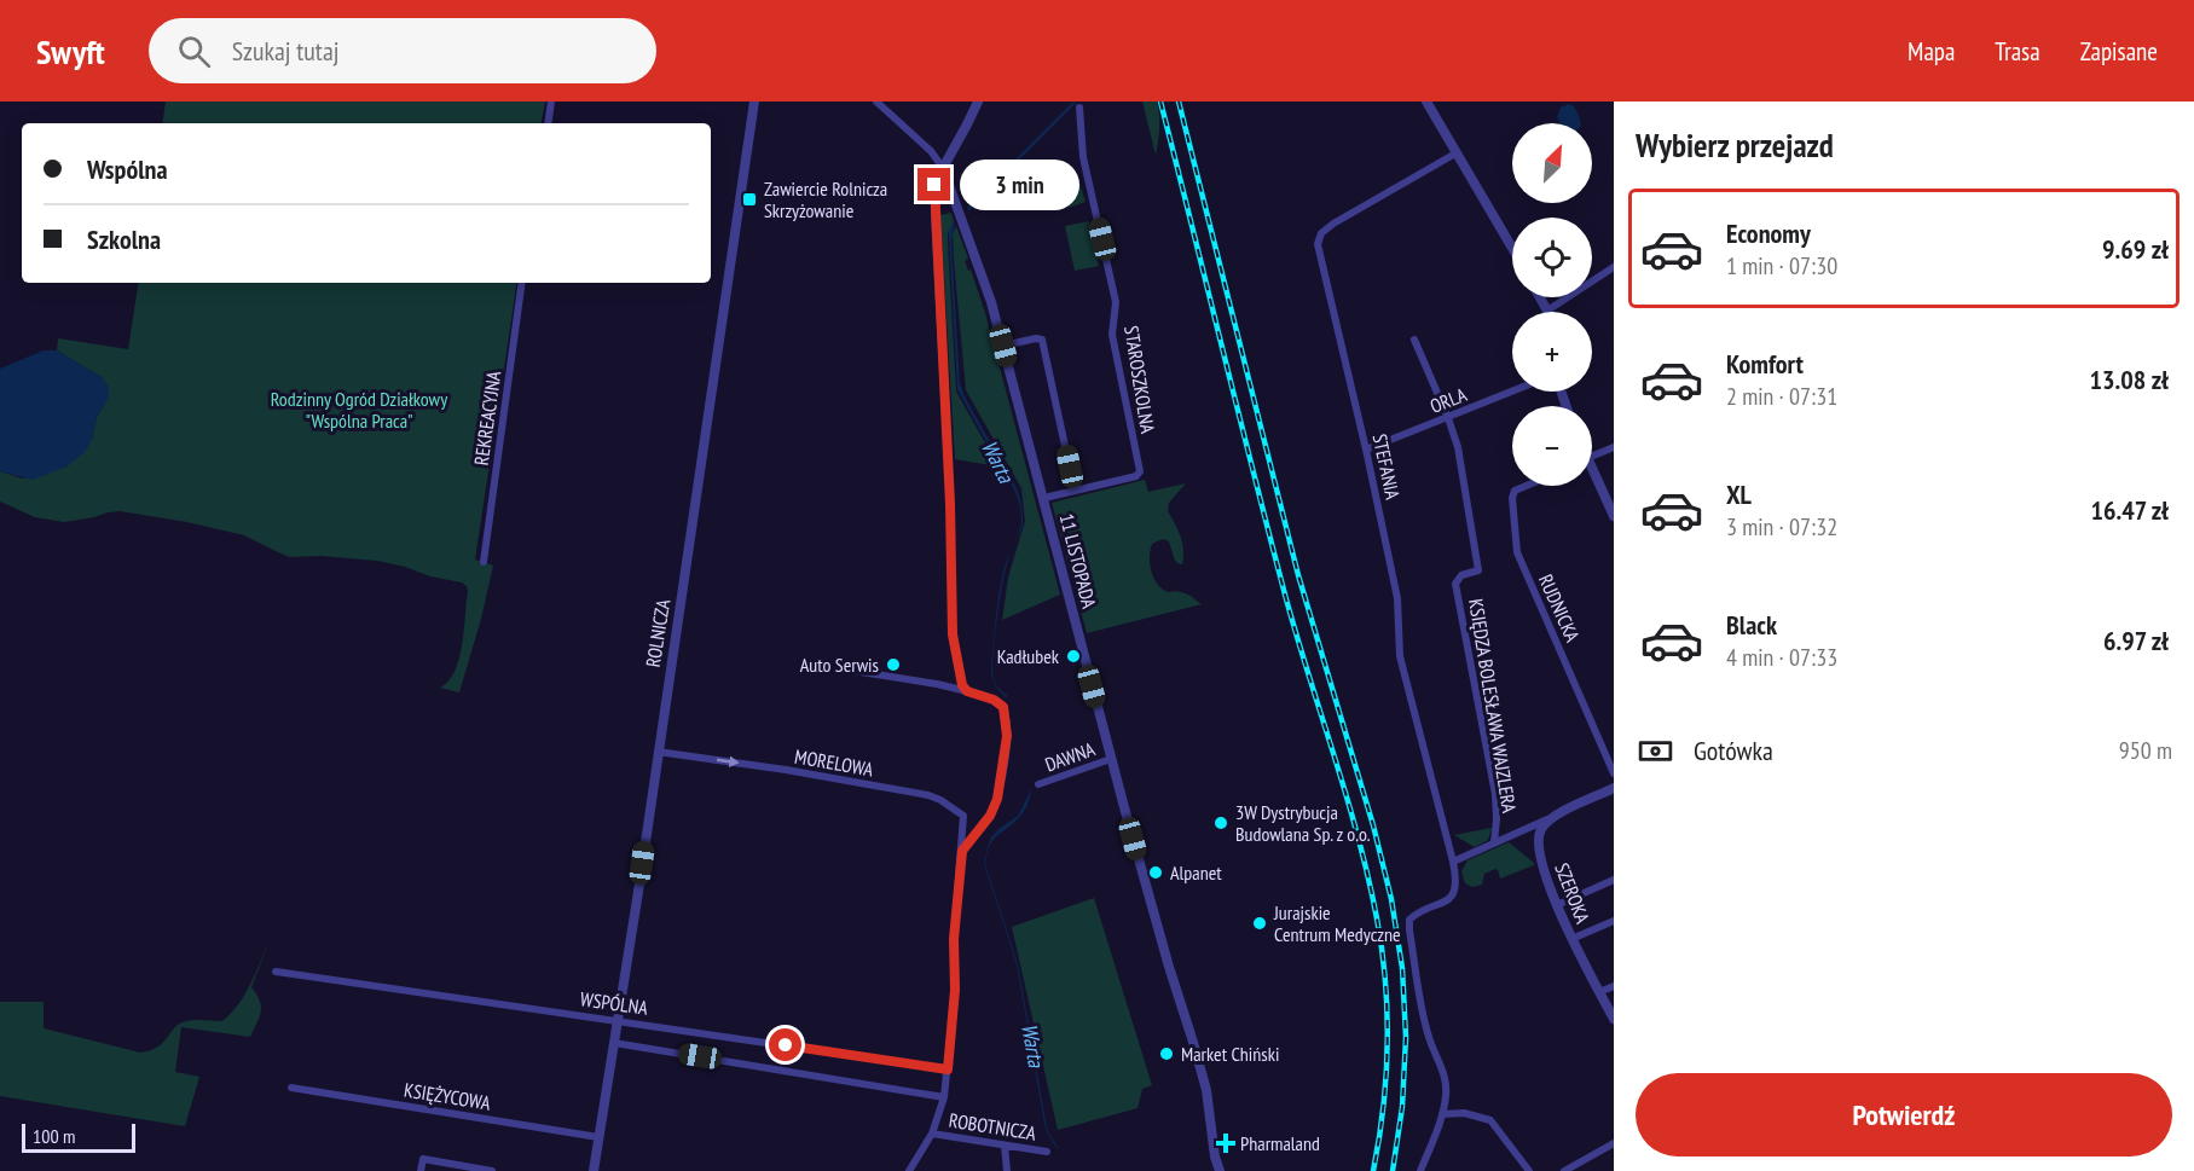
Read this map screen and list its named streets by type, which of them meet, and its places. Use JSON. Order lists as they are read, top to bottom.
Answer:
{
  "streets": {
    "street": [
      "STAROSZKOLNA",
      "ORLA",
      "REKREACYJNA",
      "STEFANIA",
      "11 LISTOPADA",
      "RUDNICKA",
      "ROLNICZA",
      "KSIĘDZA BOLESŁAWA WAJZLERA",
      "DAWNA",
      "MORELOWA",
      "SZEROKA",
      "WSPÓLNA",
      "KSIĘŻYCOWA",
      "ROBOTNICZA"
    ]
  },
  "crossings": [
    ["STAROSZKOLNA", "11 LISTOPADA"],
    ["ORLA", "STEFANIA"],
    ["ORLA", "KSIĘDZA BOLESŁAWA WAJZLERA"],
    ["STEFANIA", "KSIĘDZA BOLESŁAWA WAJZLERA"],
    ["11 LISTOPADA", "DAWNA"],
    ["ROLNICZA", "MORELOWA"],
    ["ROLNICZA", "WSPÓLNA"],
    ["ROLNICZA", "KSIĘŻYCOWA"]
  ],
  "one_way": ["MORELOWA"],
  "water": ["Warta"],
  "parks": ["Rodzinny Ogród Działkowy \"Wspólna Praca\""],
  "places": {
    "transit": ["Zawiercie Rolnicza Skrzyżowanie"],
    "other": [
      "Kadłubek",
      "Auto Serwis",
      "3W Dystrybucja Budowlana Sp. z o.o.",
      "Alpanet",
      "Jurajskie Centrum Medyczne",
      "Market Chiński"
    ],
    "health": ["Pharmaland"]
  },
  "scale_bar": "100 m",
  "north": "top right",
  "page": {
    "header": "Swyft",
    "search": "Szukaj tutaj",
    "nav": ["Mapa", "Trasa", "Zapisane"],
    "heading": "Wybierz przejazd",
    "map_buttons": ["+", "−"],
    "banner": ["Wspólna", "Szkolna"],
    "bubble": "3 min",
    "list": [
      {
        "name": "Economy",
        "note": "1 min · 07:30",
        "value": "9.69 zł"
      },
      {
        "name": "Komfort",
        "note": "2 min · 07:31",
        "value": "13.08 zł"
      },
      {
        "name": "XL",
        "note": "3 min · 07:32",
        "value": "16.47 zł"
      },
      {
        "name": "Black",
        "note": "4 min · 07:33",
        "value": "6.97 zł"
      }
    ],
    "pay": ["Gotówka", "950 m"],
    "buttons": "Potwierdź",
    "scale": "100 m"
  }
}
